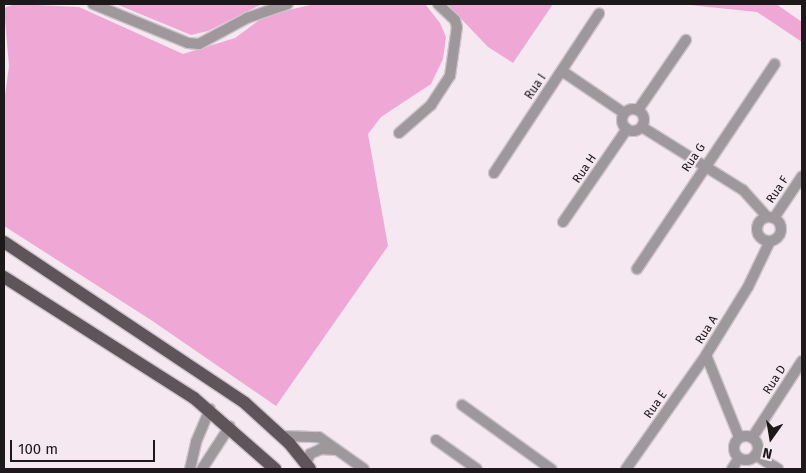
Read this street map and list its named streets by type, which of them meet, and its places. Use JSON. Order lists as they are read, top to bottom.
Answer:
{
  "streets": {
    "street": [
      "Rua I",
      "Rua G",
      "Rua H",
      "Rua F",
      "Rua A",
      "Rua D",
      "Rua E"
    ]
  },
  "crossings": [
    ["Rua F", "Rua A"],
    ["Rua A", "Rua D"],
    ["Rua A", "Rua E"]
  ],
  "scale_bar": "100 m",
  "north": "bottom"
}
